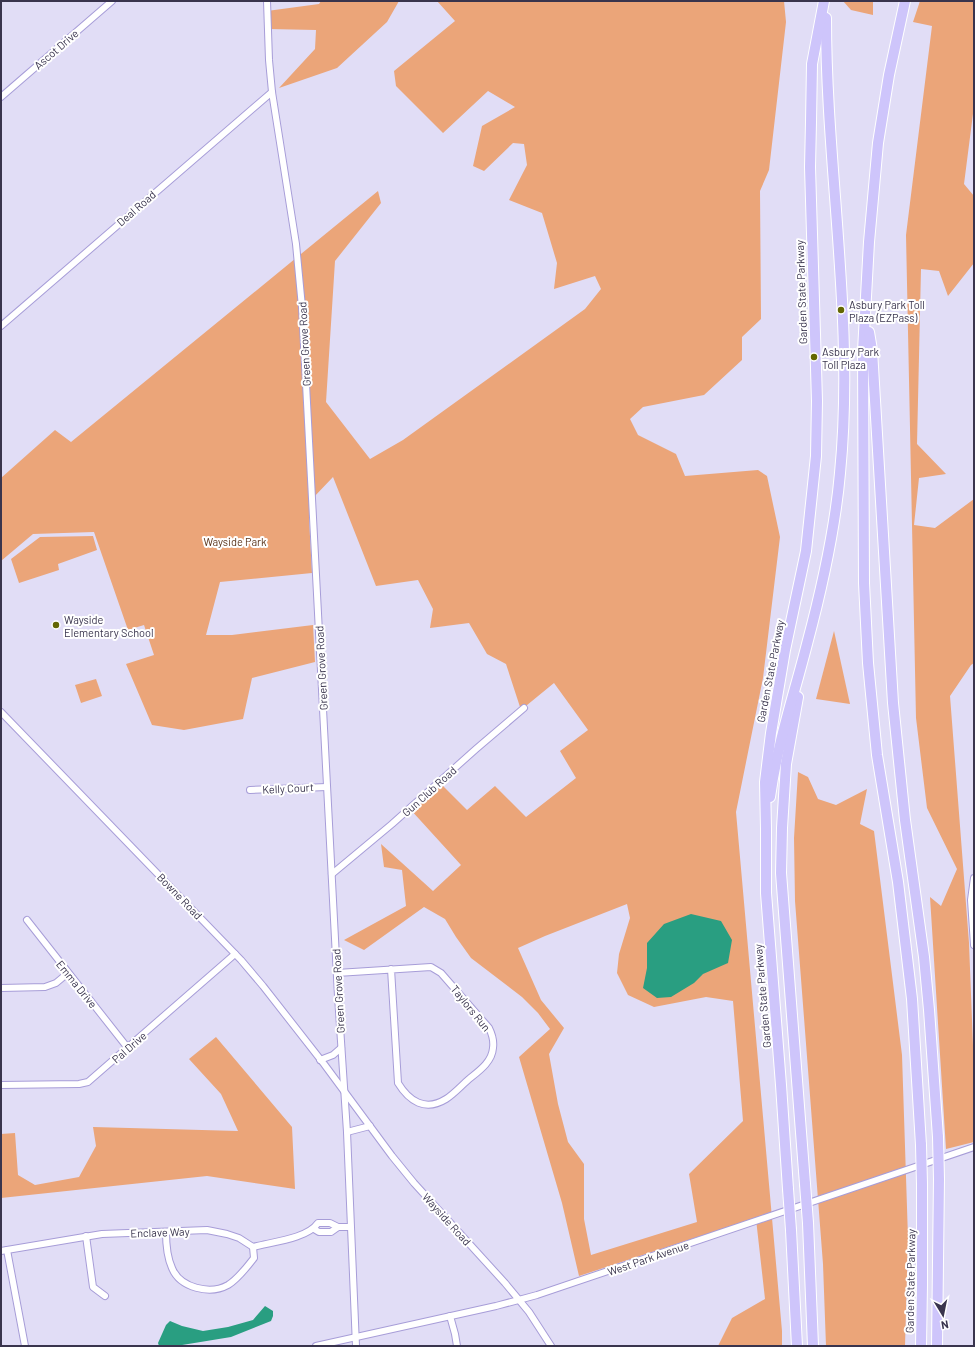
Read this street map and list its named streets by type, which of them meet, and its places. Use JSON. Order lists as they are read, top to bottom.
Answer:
{
  "streets": {
    "highway": ["Garden State Parkway"],
    "street": [
      "Ascot Drive",
      "Deal Road",
      "Green Grove Road",
      "Kelly Court",
      "Gun Club Road",
      "Bowne Road",
      "Emma Drive",
      "Taylors Run",
      "Pal Drive",
      "Wayside Road",
      "Enclave Way",
      "West Park Avenue"
    ]
  },
  "crossings": [
    ["Deal Road", "Green Grove Road"],
    ["Green Grove Road", "Kelly Court"],
    ["Green Grove Road", "Gun Club Road"],
    ["Green Grove Road", "Bowne Road"],
    ["Green Grove Road", "Taylors Run"],
    ["Green Grove Road", "Wayside Road"],
    ["Green Grove Road", "West Park Avenue"],
    ["Bowne Road", "Pal Drive"],
    ["Bowne Road", "Wayside Road"],
    ["Emma Drive", "Pal Drive"],
    ["Wayside Road", "West Park Avenue"]
  ],
  "parks": ["Wayside Park"],
  "places": ["Asbury Park Toll Plaza (EZPass)", "Asbury Park Toll Plaza", "Wayside Elementary School"],
  "north": "bottom"
}
